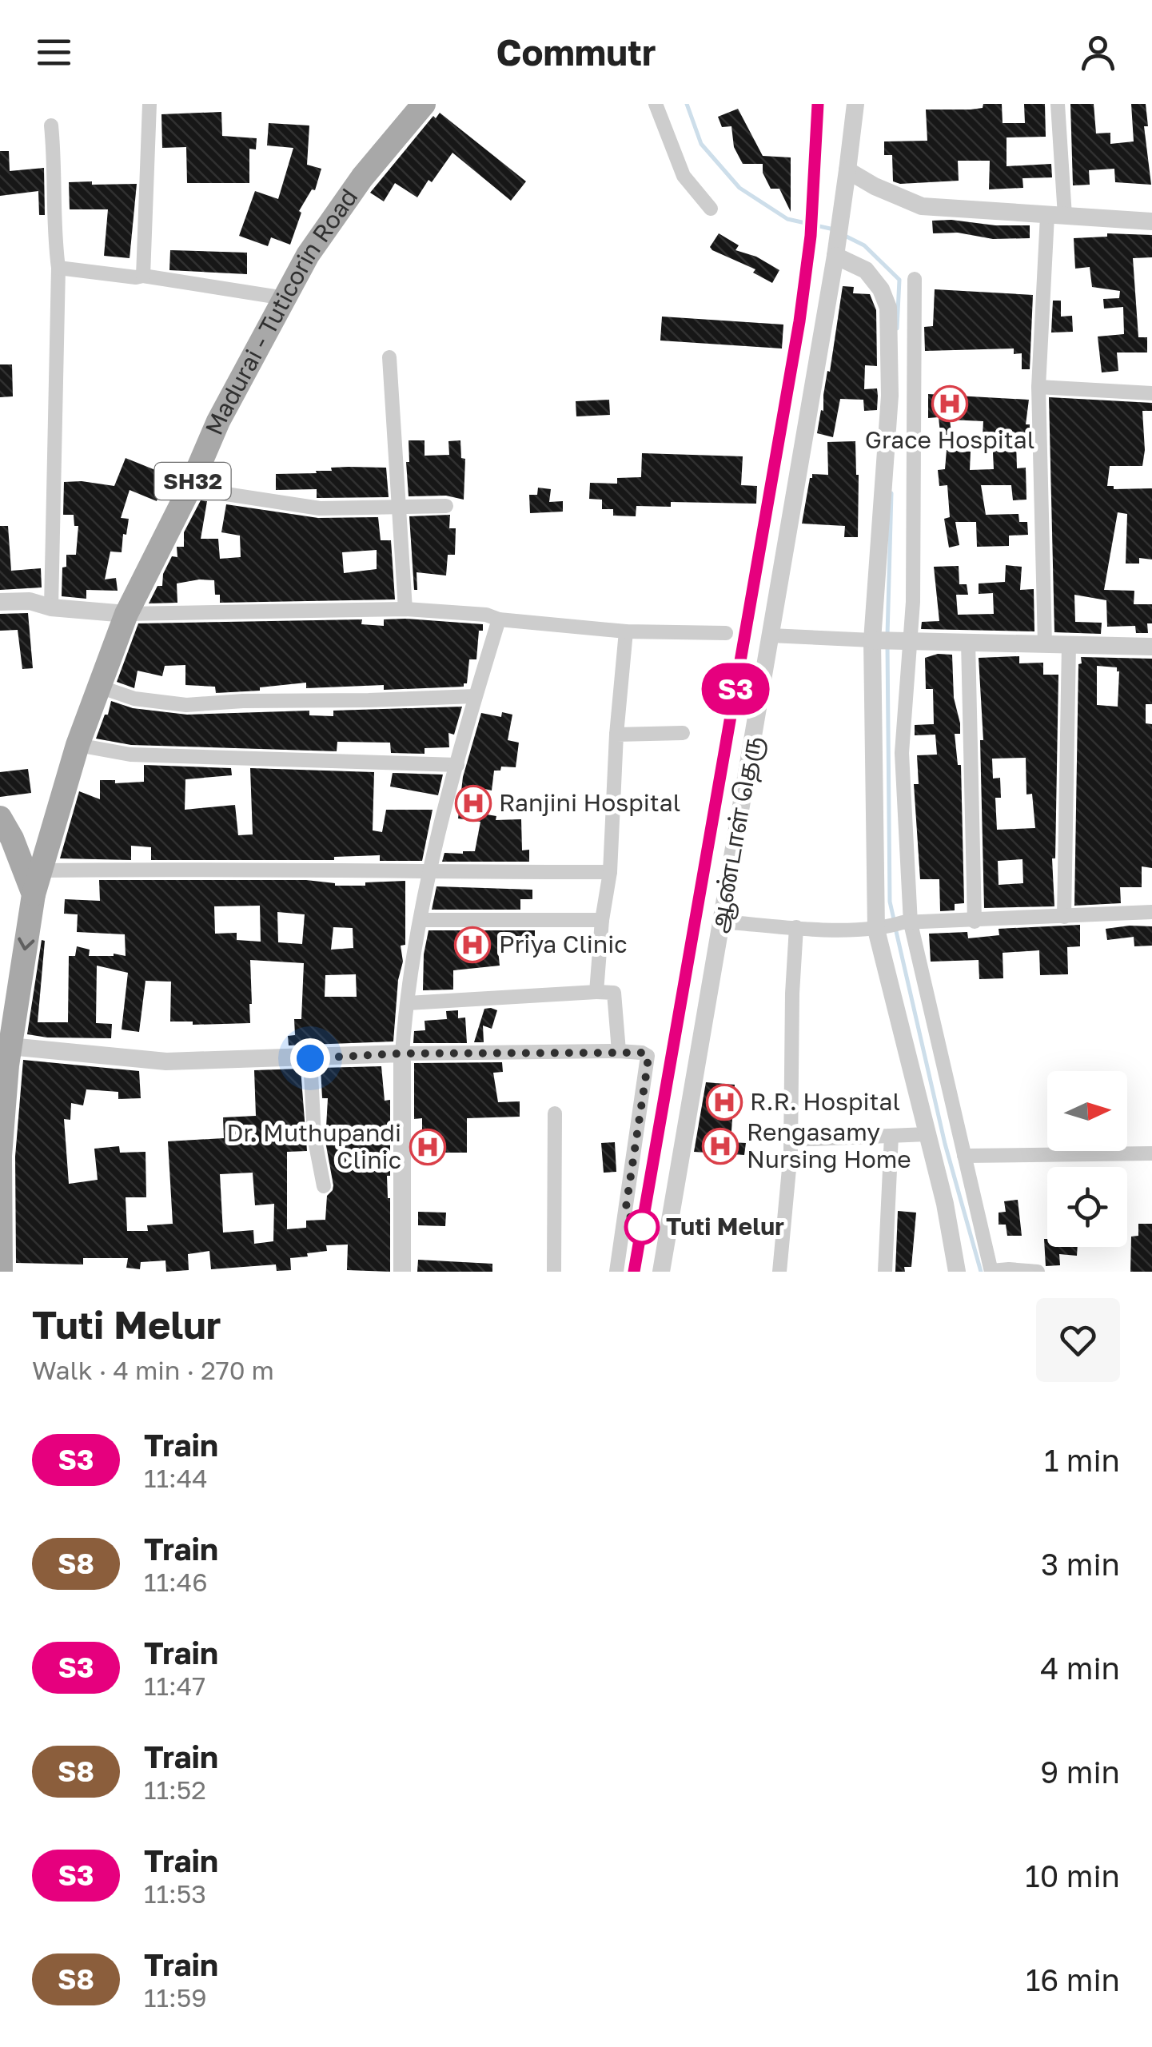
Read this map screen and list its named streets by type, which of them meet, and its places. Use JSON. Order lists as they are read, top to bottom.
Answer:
{
  "streets": {
    "main road": ["Madurai - Tuticorin Road", "SH32"],
    "street": ["ஆண்டாள் தெரு"]
  },
  "places": {
    "hospital": [
      "Grace Hospital",
      "Ranjini Hospital",
      "Priya Clinic",
      "R.R. Hospital",
      "Rengasamy Nursing Home",
      "Dr. Muthupandi Clinic"
    ],
    "other": ["Tuti Melur"]
  },
  "north": "right",
  "page": {
    "header": "Commutr",
    "on_map": "S3",
    "heading": ["Tuti Melur", "Walk · 4 min · 270 m"],
    "list": [
      {
        "mark": "S3",
        "name": "Train",
        "note": "11:44",
        "value": "1 min"
      },
      {
        "mark": "S8",
        "name": "Train",
        "note": "11:46",
        "value": "3 min"
      },
      {
        "mark": "S3",
        "name": "Train",
        "note": "11:47",
        "value": "4 min"
      },
      {
        "mark": "S8",
        "name": "Train",
        "note": "11:52",
        "value": "9 min"
      },
      {
        "mark": "S3",
        "name": "Train",
        "note": "11:53",
        "value": "10 min"
      },
      {
        "mark": "S8",
        "name": "Train",
        "note": "11:59",
        "value": "16 min"
      }
    ]
  }
}
